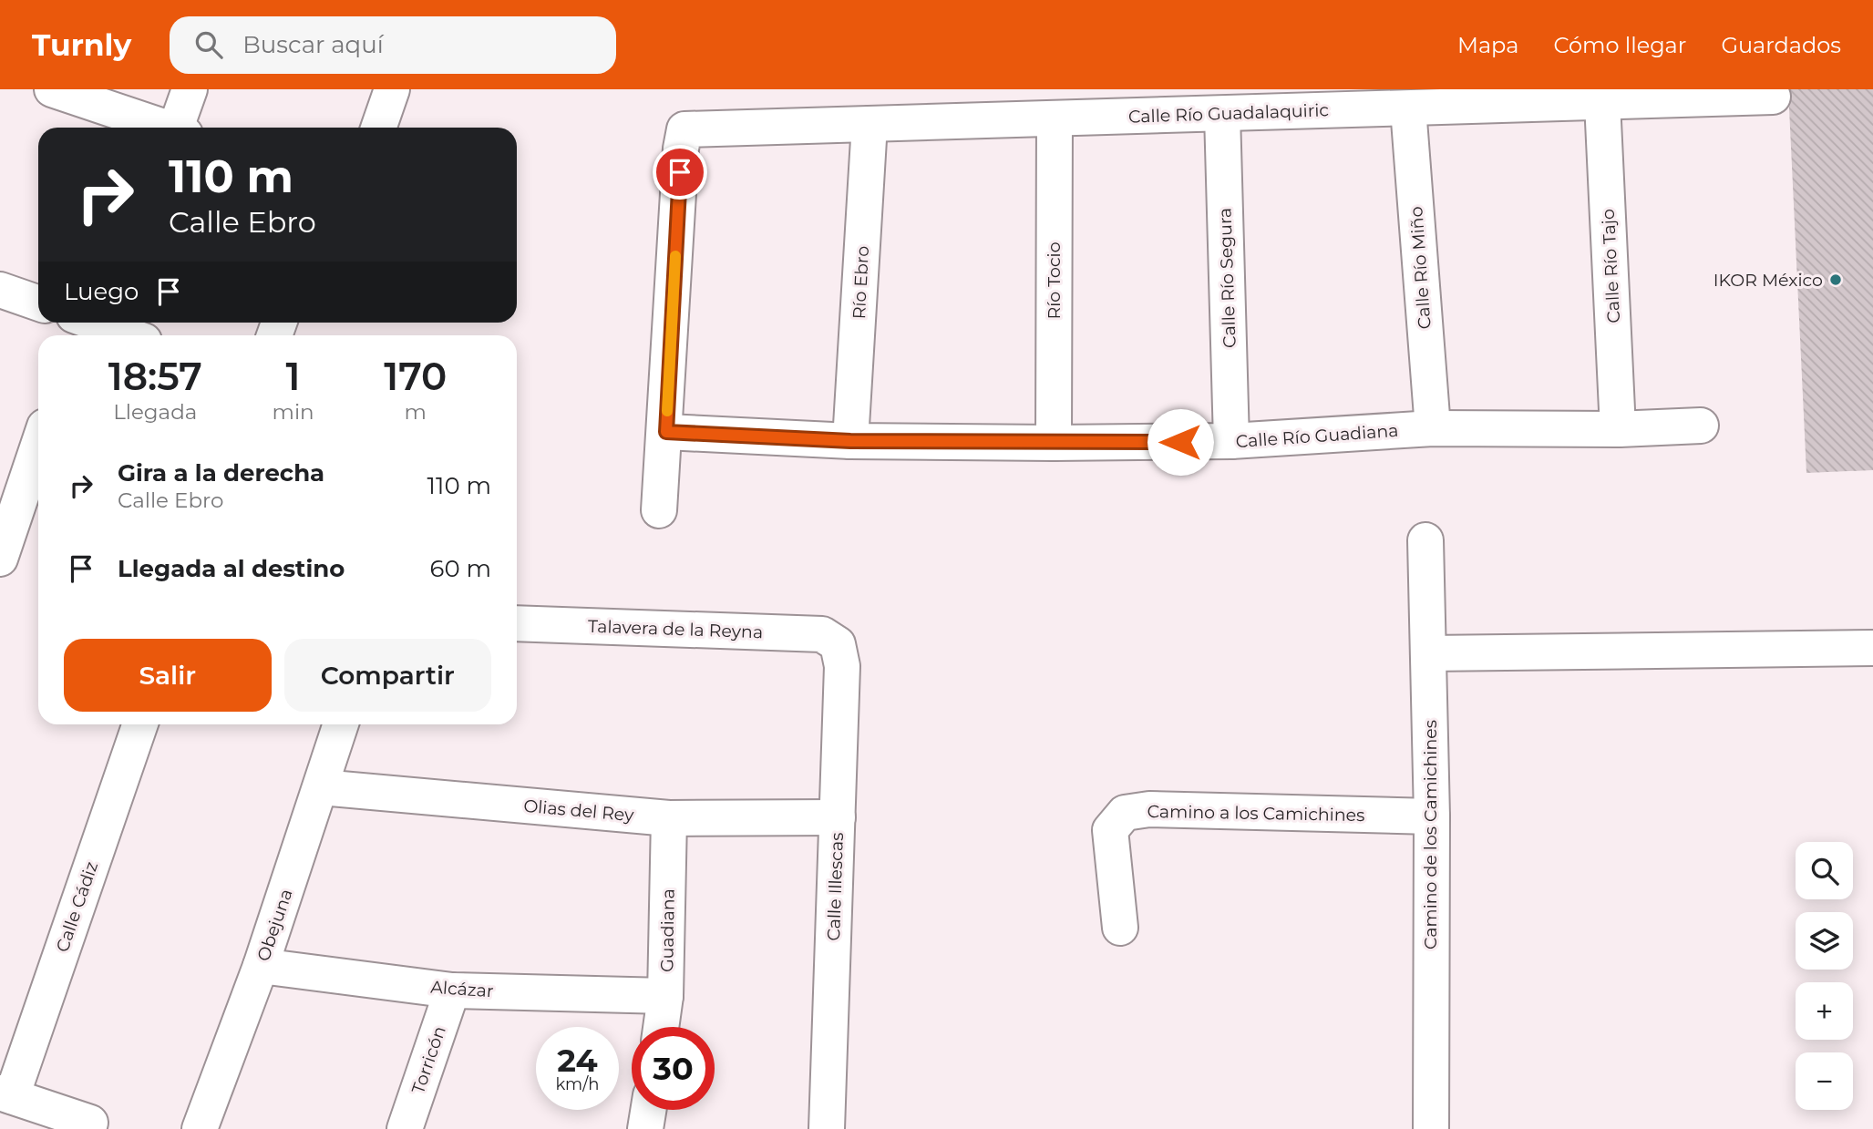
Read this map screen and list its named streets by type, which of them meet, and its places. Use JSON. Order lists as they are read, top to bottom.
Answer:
{
  "streets": {
    "street": [
      "Calle Río Guadalaquiric",
      "Calle Río Tajo",
      "Calle Río Miño",
      "Calle Río Segura",
      "Río Tocio",
      "Río Ebro",
      "Calle Río Guadiana",
      "Talavera de la Reyna",
      "Olias del Rey",
      "Camino a los Camichines",
      "Camino de los Camichines",
      "Calle Illescas",
      "Calle Cádiz",
      "Obejuna",
      "Guadiana",
      "Alcázar",
      "Torricón"
    ]
  },
  "crossings": [
    ["Calle Río Guadalaquiric", "Calle Río Tajo"],
    ["Calle Río Guadalaquiric", "Calle Río Miño"],
    ["Calle Río Guadalaquiric", "Calle Río Segura"],
    ["Calle Río Guadalaquiric", "Río Tocio"],
    ["Calle Río Guadalaquiric", "Río Ebro"],
    ["Calle Río Guadalaquiric", "Calle Río Guadiana"],
    ["Calle Río Tajo", "Calle Río Guadiana"],
    ["Calle Río Miño", "Calle Río Guadiana"],
    ["Calle Río Segura", "Calle Río Guadiana"],
    ["Río Tocio", "Calle Río Guadiana"],
    ["Río Ebro", "Calle Río Guadiana"],
    ["Talavera de la Reyna", "Calle Illescas"],
    ["Olias del Rey", "Calle Illescas"],
    ["Olias del Rey", "Obejuna"],
    ["Olias del Rey", "Guadiana"],
    ["Camino a los Camichines", "Camino de los Camichines"],
    ["Obejuna", "Alcázar"],
    ["Guadiana", "Alcázar"],
    ["Alcázar", "Torricón"]
  ],
  "places": ["IKOR México"],
  "page": {
    "header": "Turnly",
    "search": "Buscar aquí",
    "nav": ["Mapa", "Cómo llegar", "Guardados"],
    "turn": ["110 m", "Calle Ebro"],
    "then": "Luego",
    "eta": [
      "18:57",
      "Llegada",
      "1",
      "min",
      "170",
      "m"
    ],
    "list": [
      {
        "name": "Gira a la derecha",
        "note": "Calle Ebro",
        "value": "110 m"
      },
      {
        "name": "Llegada al destino",
        "value": "60 m"
      }
    ],
    "buttons": ["Salir", "Compartir"],
    "map_buttons": ["+", "−"],
    "speed": "24 km/h",
    "limit": "30"
  }
}
